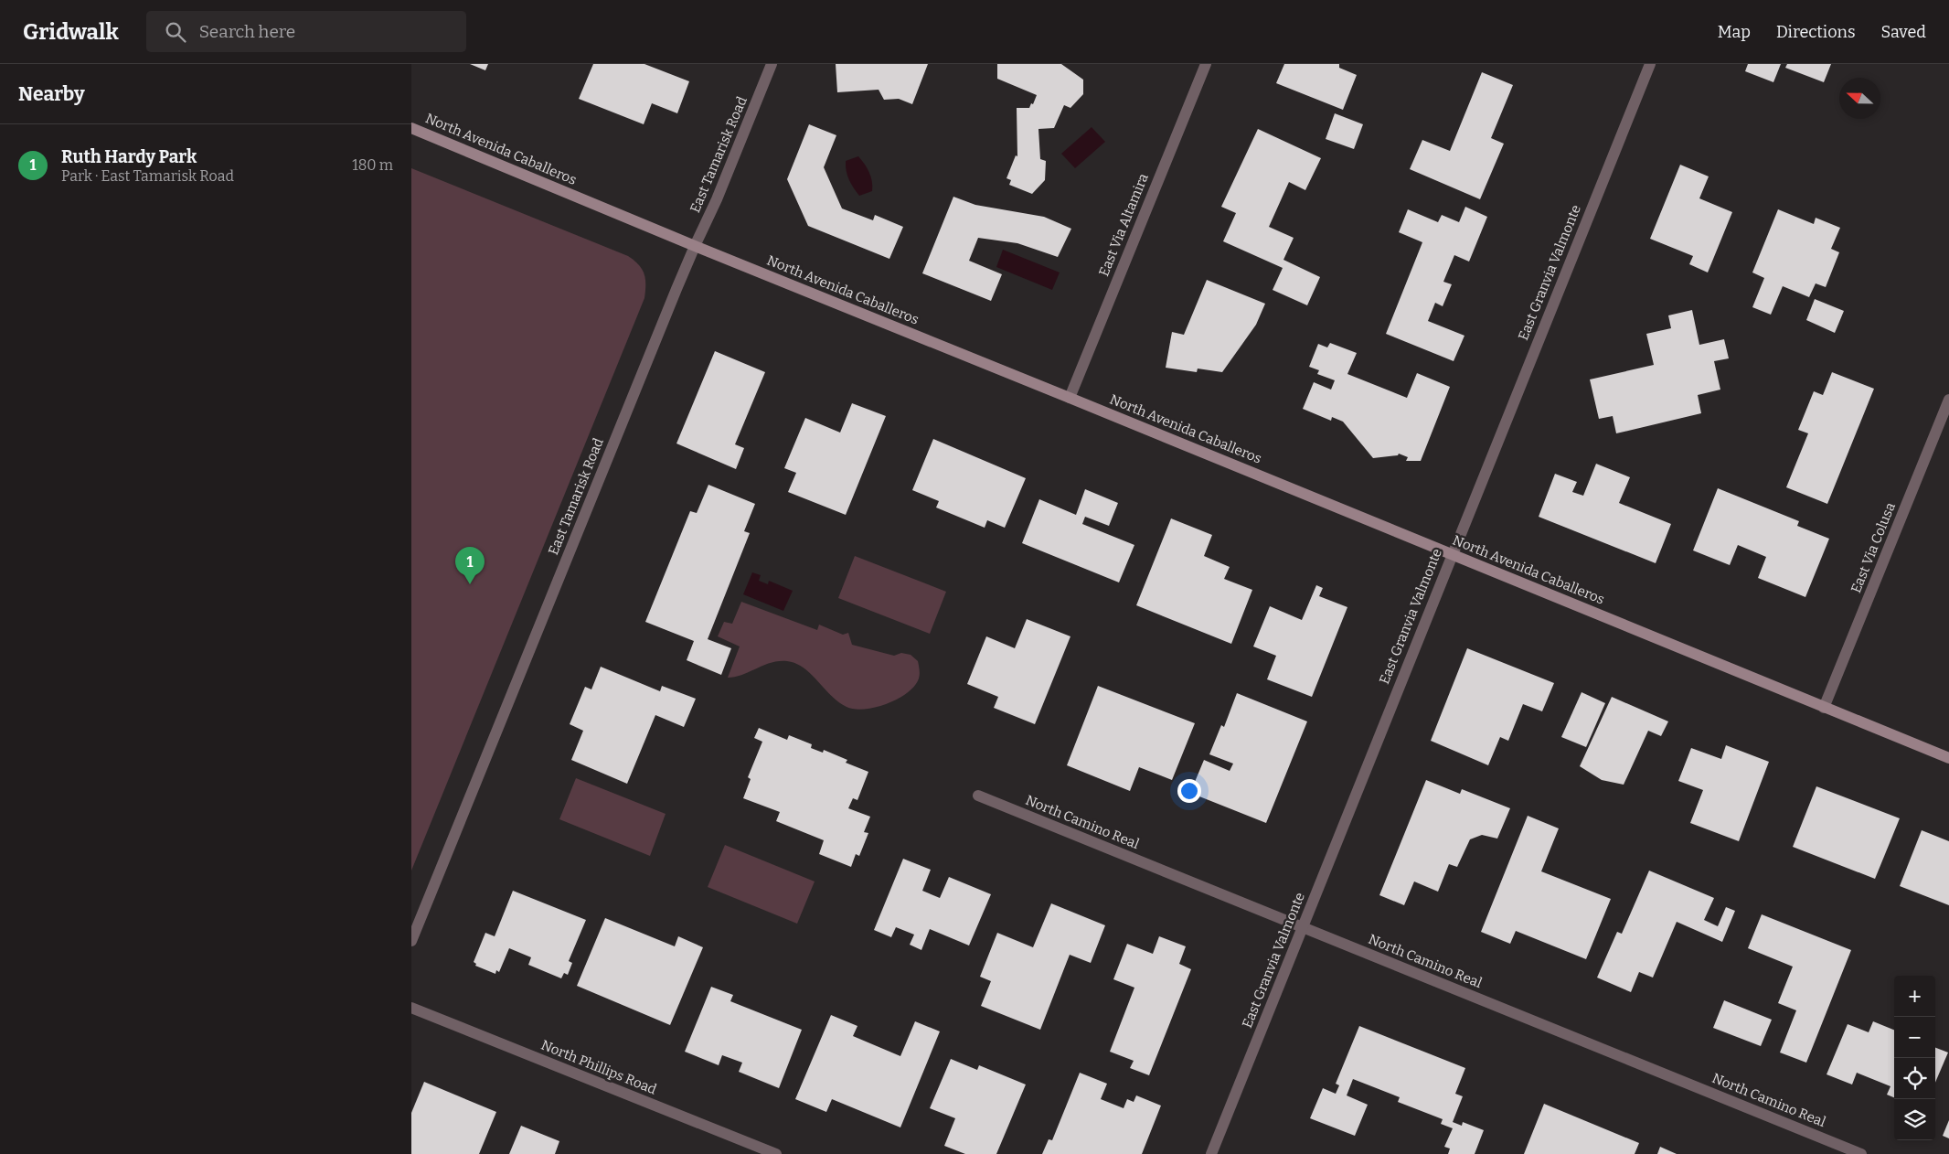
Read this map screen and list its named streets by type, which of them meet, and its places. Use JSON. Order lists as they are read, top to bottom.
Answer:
{
  "streets": {
    "street": [
      "North Avenida Caballeros",
      "East Tamarisk Road",
      "East Via Altamira",
      "East Granvia Valmonte",
      "East Via Colusa",
      "North Camino Real",
      "North Phillips Road"
    ]
  },
  "crossings": [
    ["North Avenida Caballeros", "East Tamarisk Road"],
    ["North Avenida Caballeros", "East Via Altamira"],
    ["North Avenida Caballeros", "East Granvia Valmonte"],
    ["North Avenida Caballeros", "East Via Colusa"],
    ["East Granvia Valmonte", "North Camino Real"]
  ],
  "north": "left",
  "page": {
    "header": "Gridwalk",
    "search": "Search here",
    "nav": ["Map", "Directions", "Saved"],
    "heading": "Nearby",
    "list": [
      {
        "mark": "1",
        "name": "Ruth Hardy Park",
        "note": "Park · East Tamarisk Road",
        "value": "180 m"
      }
    ],
    "pins": "1",
    "map_buttons": ["+", "−"]
  }
}
